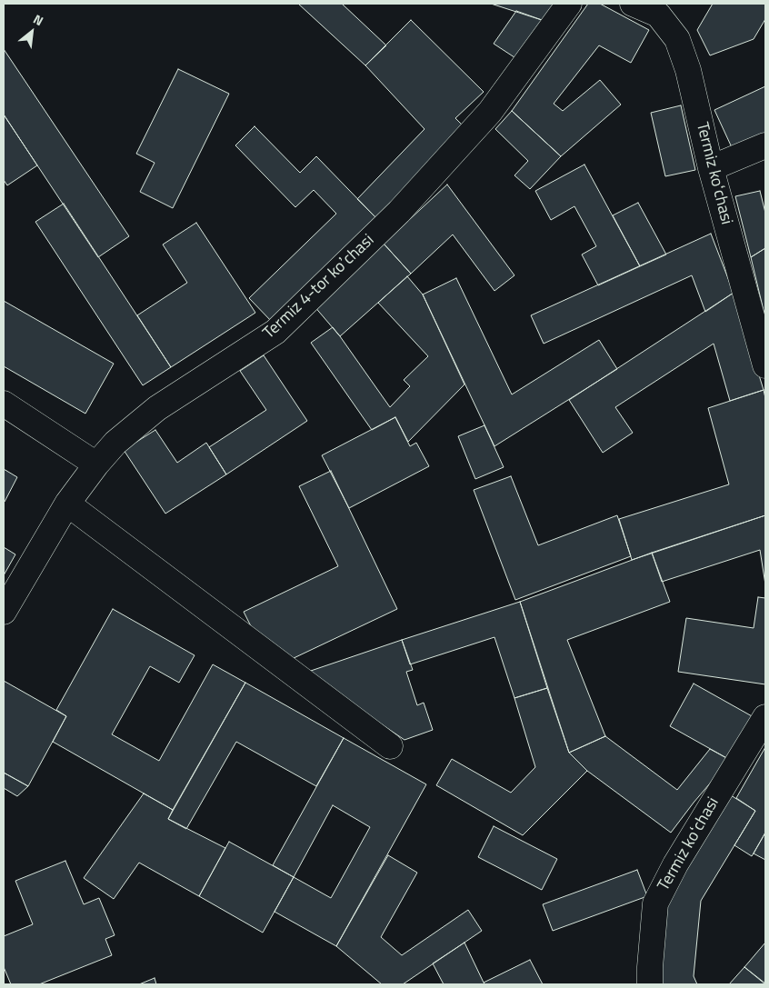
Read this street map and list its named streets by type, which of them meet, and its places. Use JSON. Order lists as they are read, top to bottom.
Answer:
{
  "streets": {
    "street": ["Termiz koʻchasi", "Termiz 4-tor koʼchasi"]
  },
  "north": "top right"
}
